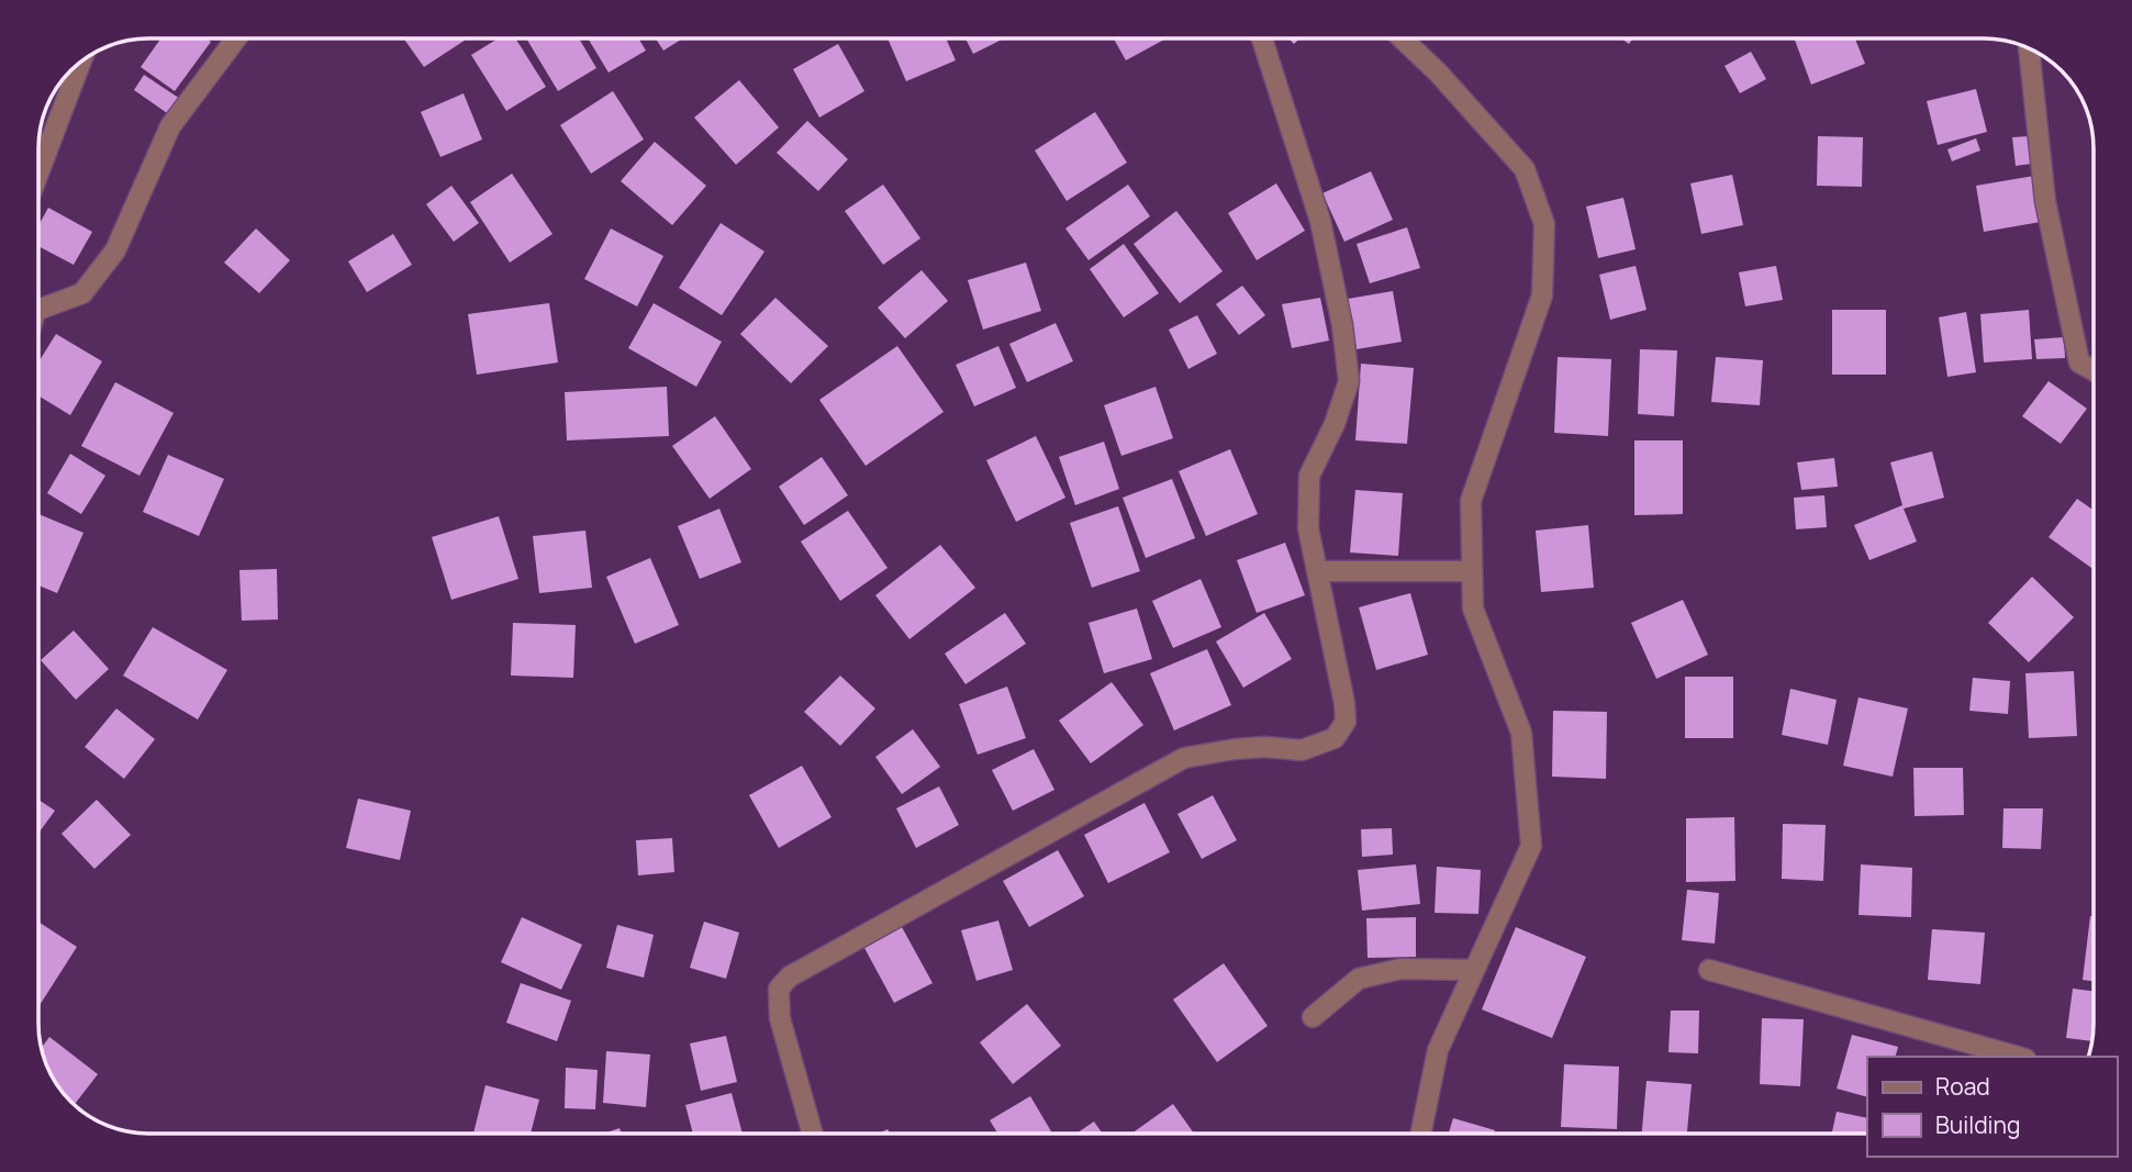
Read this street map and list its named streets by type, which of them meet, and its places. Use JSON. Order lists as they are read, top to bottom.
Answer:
{
  "legend": ["Road", "Building"]
}
